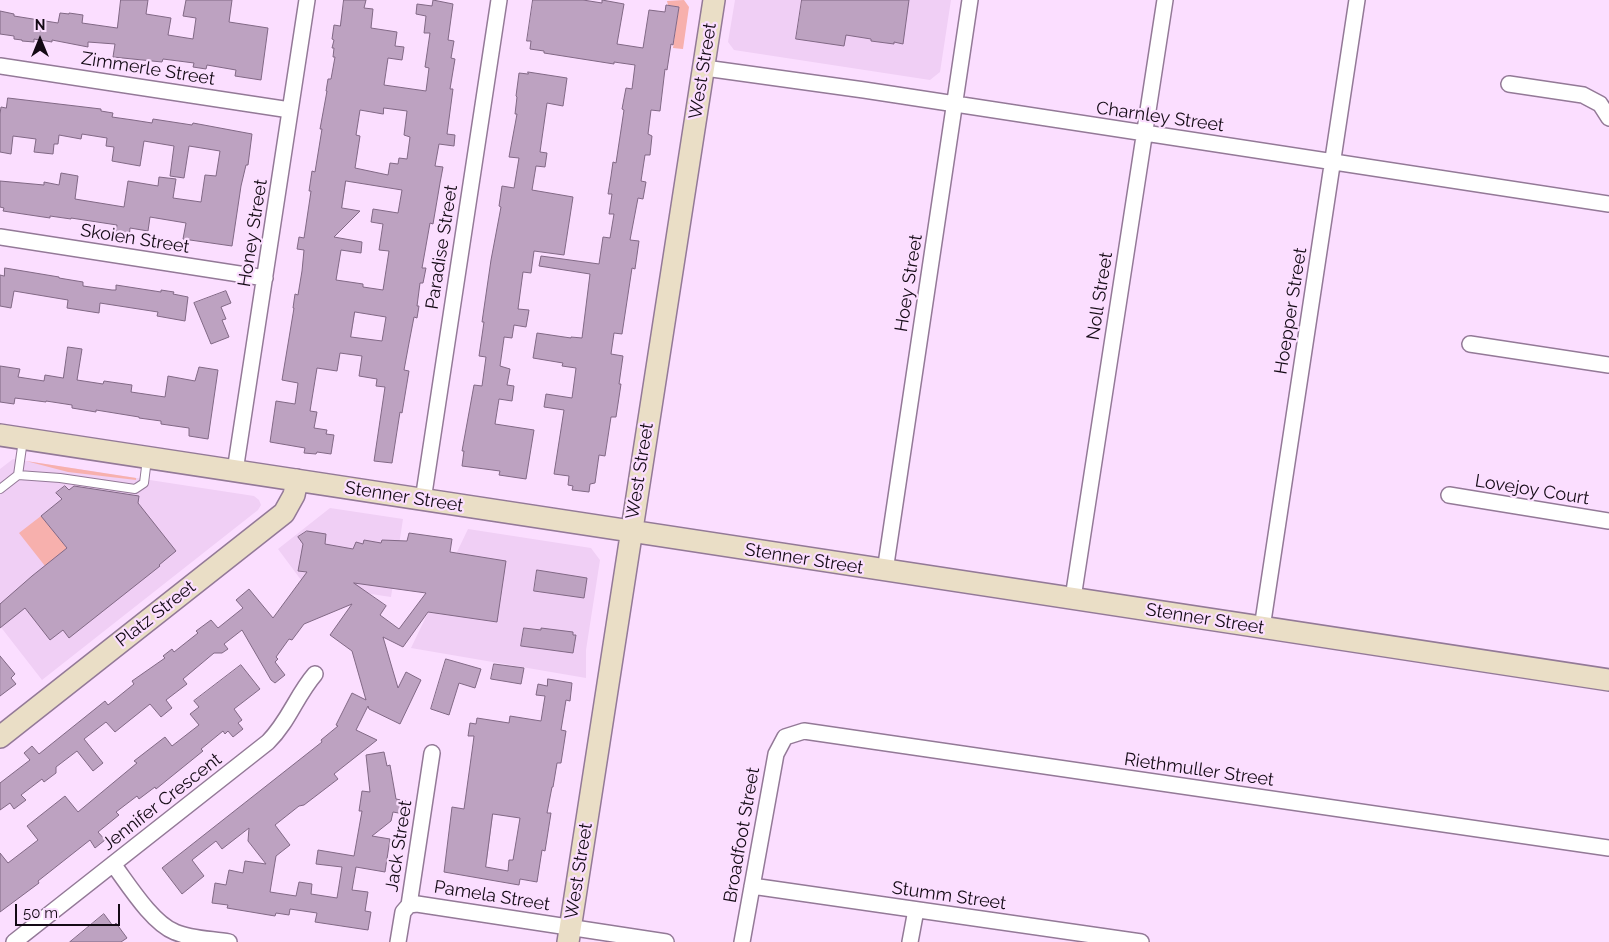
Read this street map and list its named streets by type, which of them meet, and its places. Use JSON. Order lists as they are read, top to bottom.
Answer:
{
  "streets": {
    "main road": ["West Street", "Stenner Street", "Platz Street"],
    "street": [
      "Zimmerle Street",
      "Charnley Street",
      "Honey Street",
      "Skoien Street",
      "Paradise Street",
      "Hoey Street",
      "Noll Street",
      "Hoepper Street",
      "Lovejoy Court",
      "Riethmuller Street",
      "Jennifer Crescent",
      "Broadfoot Street",
      "Jack Street",
      "Pamela Street",
      "Stumm Street"
    ]
  },
  "crossings": [
    ["Zimmerle Street", "Honey Street"],
    ["West Street", "Charnley Street"],
    ["West Street", "Stenner Street"],
    ["West Street", "Pamela Street"],
    ["Charnley Street", "Hoey Street"],
    ["Charnley Street", "Noll Street"],
    ["Charnley Street", "Hoepper Street"],
    ["Honey Street", "Skoien Street"],
    ["Honey Street", "Stenner Street"],
    ["Paradise Street", "Stenner Street"],
    ["Hoey Street", "Stenner Street"],
    ["Noll Street", "Stenner Street"],
    ["Hoepper Street", "Stenner Street"],
    ["Stenner Street", "Platz Street"],
    ["Riethmuller Street", "Broadfoot Street"],
    ["Broadfoot Street", "Stumm Street"],
    ["Jack Street", "Pamela Street"]
  ],
  "scale_bar": "50 m",
  "north": "top"
}
